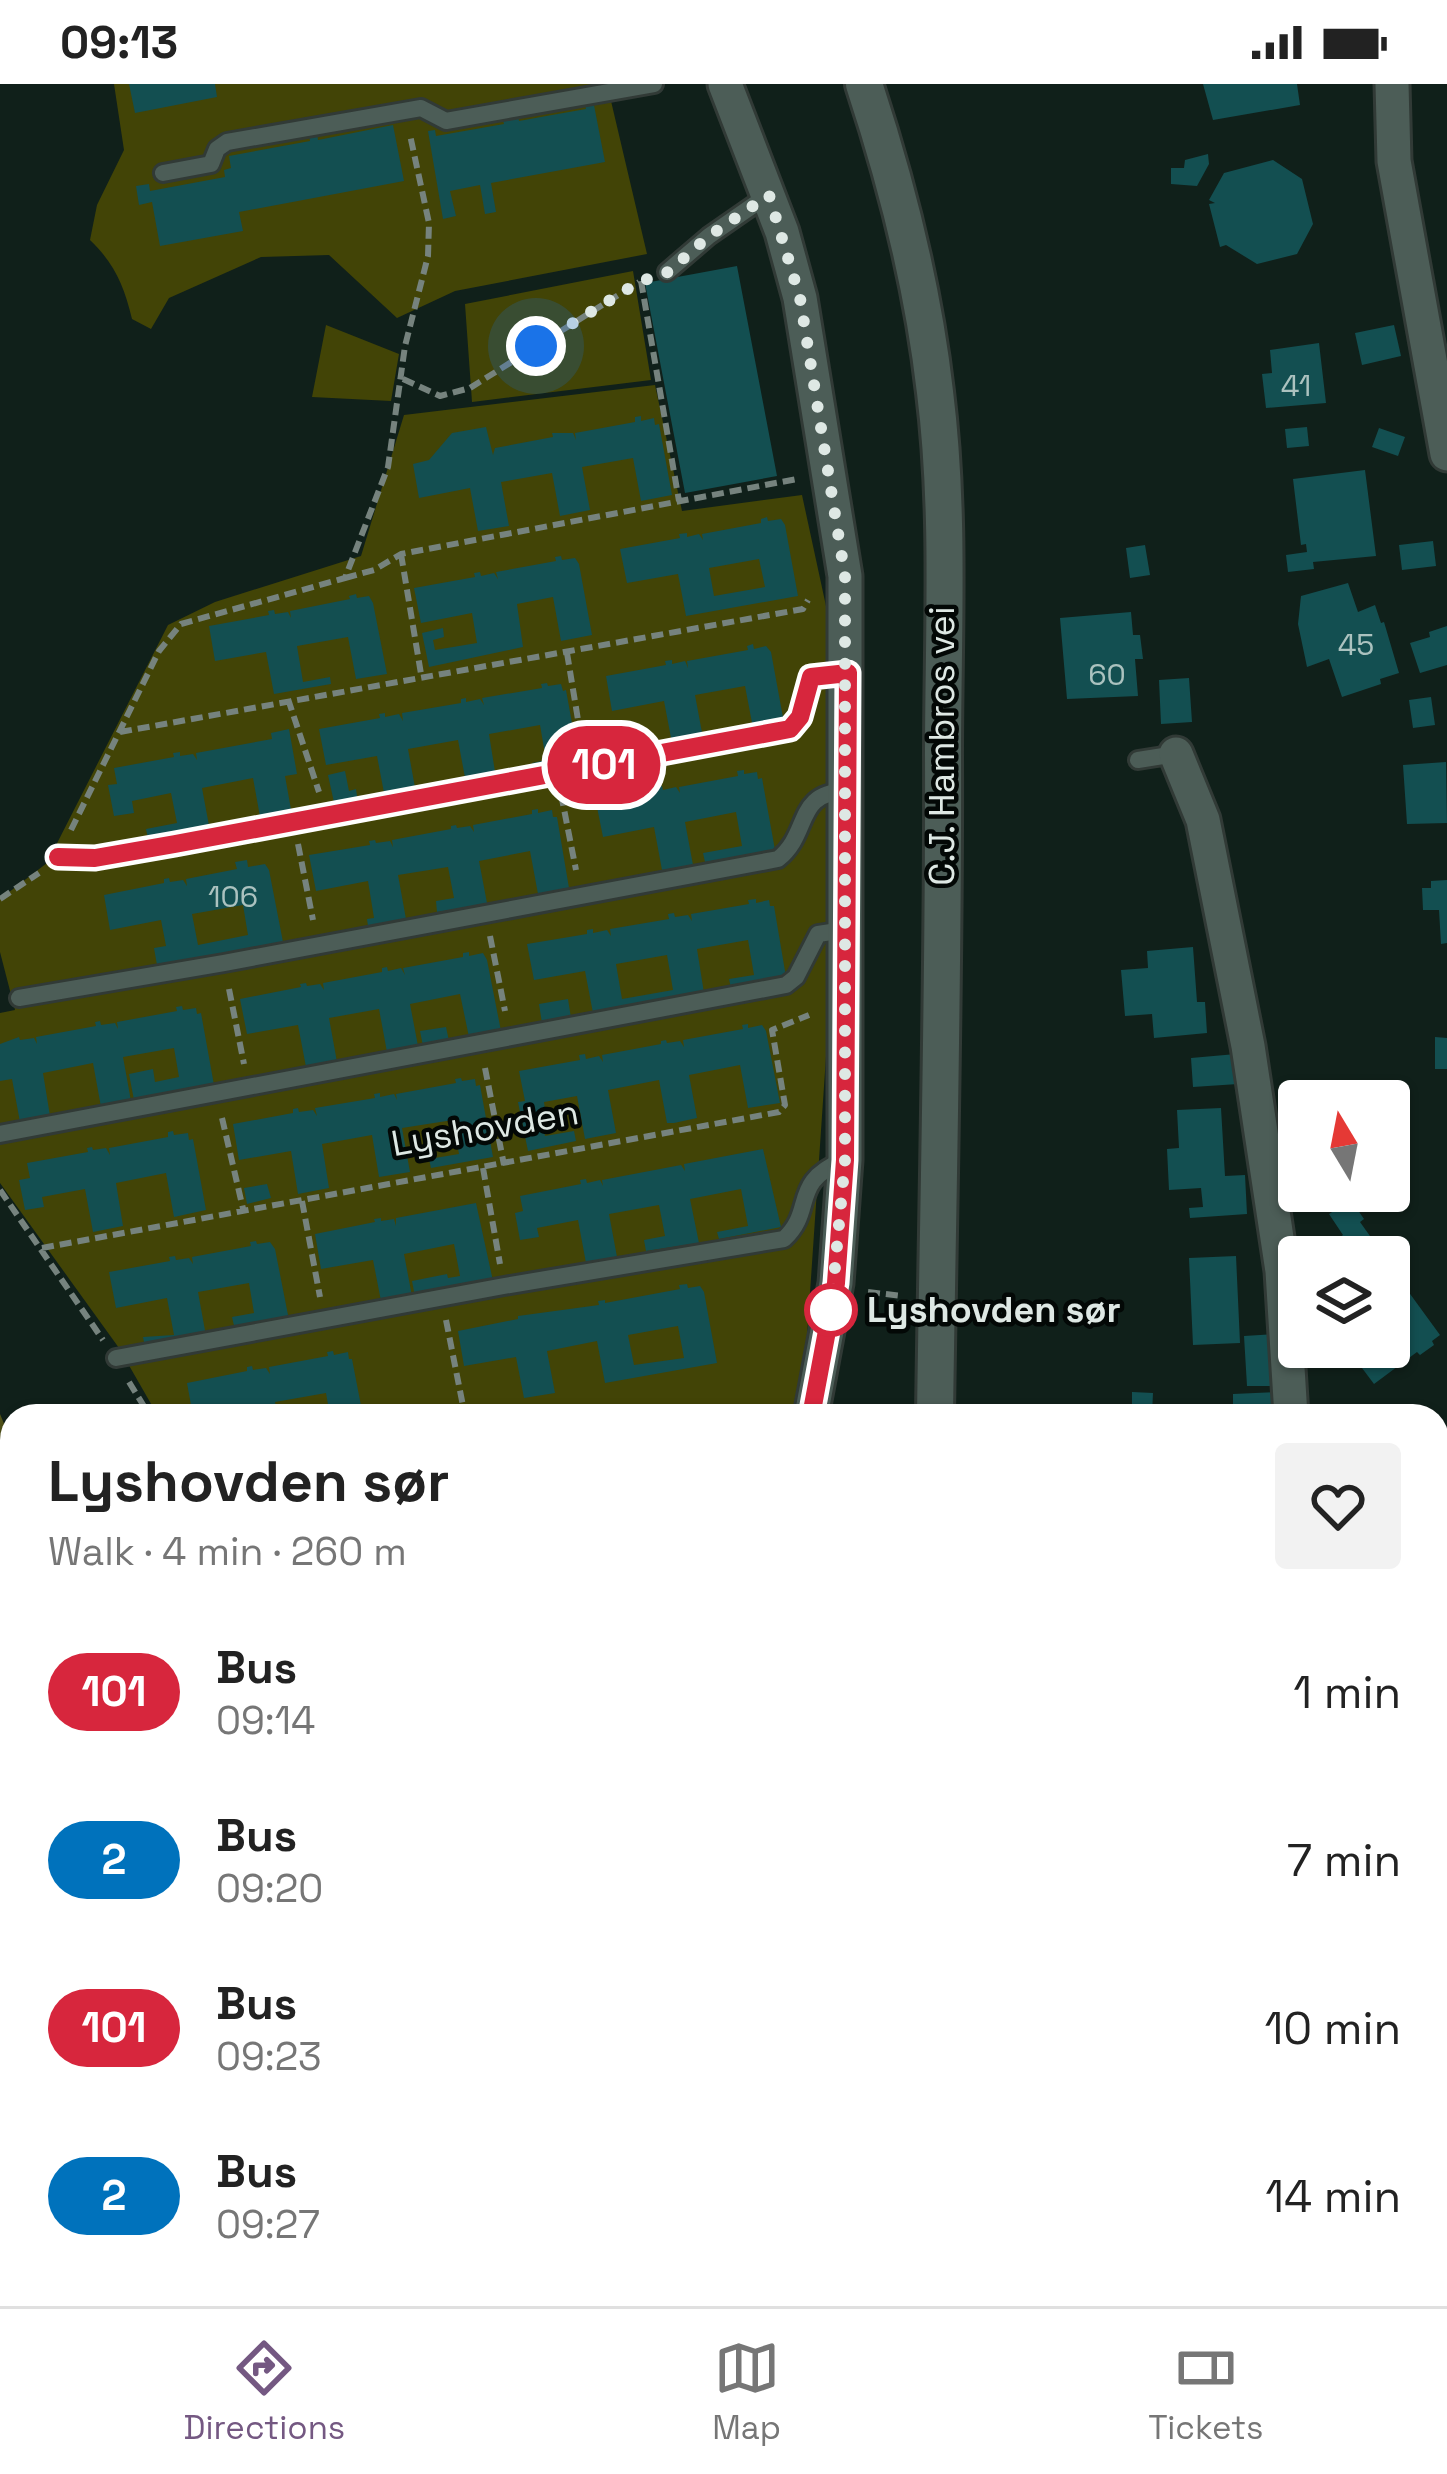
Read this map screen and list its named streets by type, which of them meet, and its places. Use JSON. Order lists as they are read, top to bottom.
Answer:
{
  "streets": {
    "main road": ["C.J. Hambros vei"],
    "path": ["Lyshovden"]
  },
  "places": ["Lyshovden sør"],
  "lines": ["bus line 101"],
  "house_numbers": [
    "41",
    "45",
    "60",
    "106"
  ],
  "north": "top",
  "page": {
    "status": "09:13",
    "on_map": "101",
    "heading": ["Lyshovden sør", "Walk · 4 min · 260 m"],
    "list": [
      {
        "mark": "101",
        "name": "Bus",
        "note": "09:14",
        "value": "1 min"
      },
      {
        "mark": "2",
        "name": "Bus",
        "note": "09:20",
        "value": "7 min"
      },
      {
        "mark": "101",
        "name": "Bus",
        "note": "09:23",
        "value": "10 min"
      },
      {
        "mark": "2",
        "name": "Bus",
        "note": "09:27",
        "value": "14 min"
      }
    ],
    "tabs": ["Directions", "Map", "Tickets"]
  }
}
